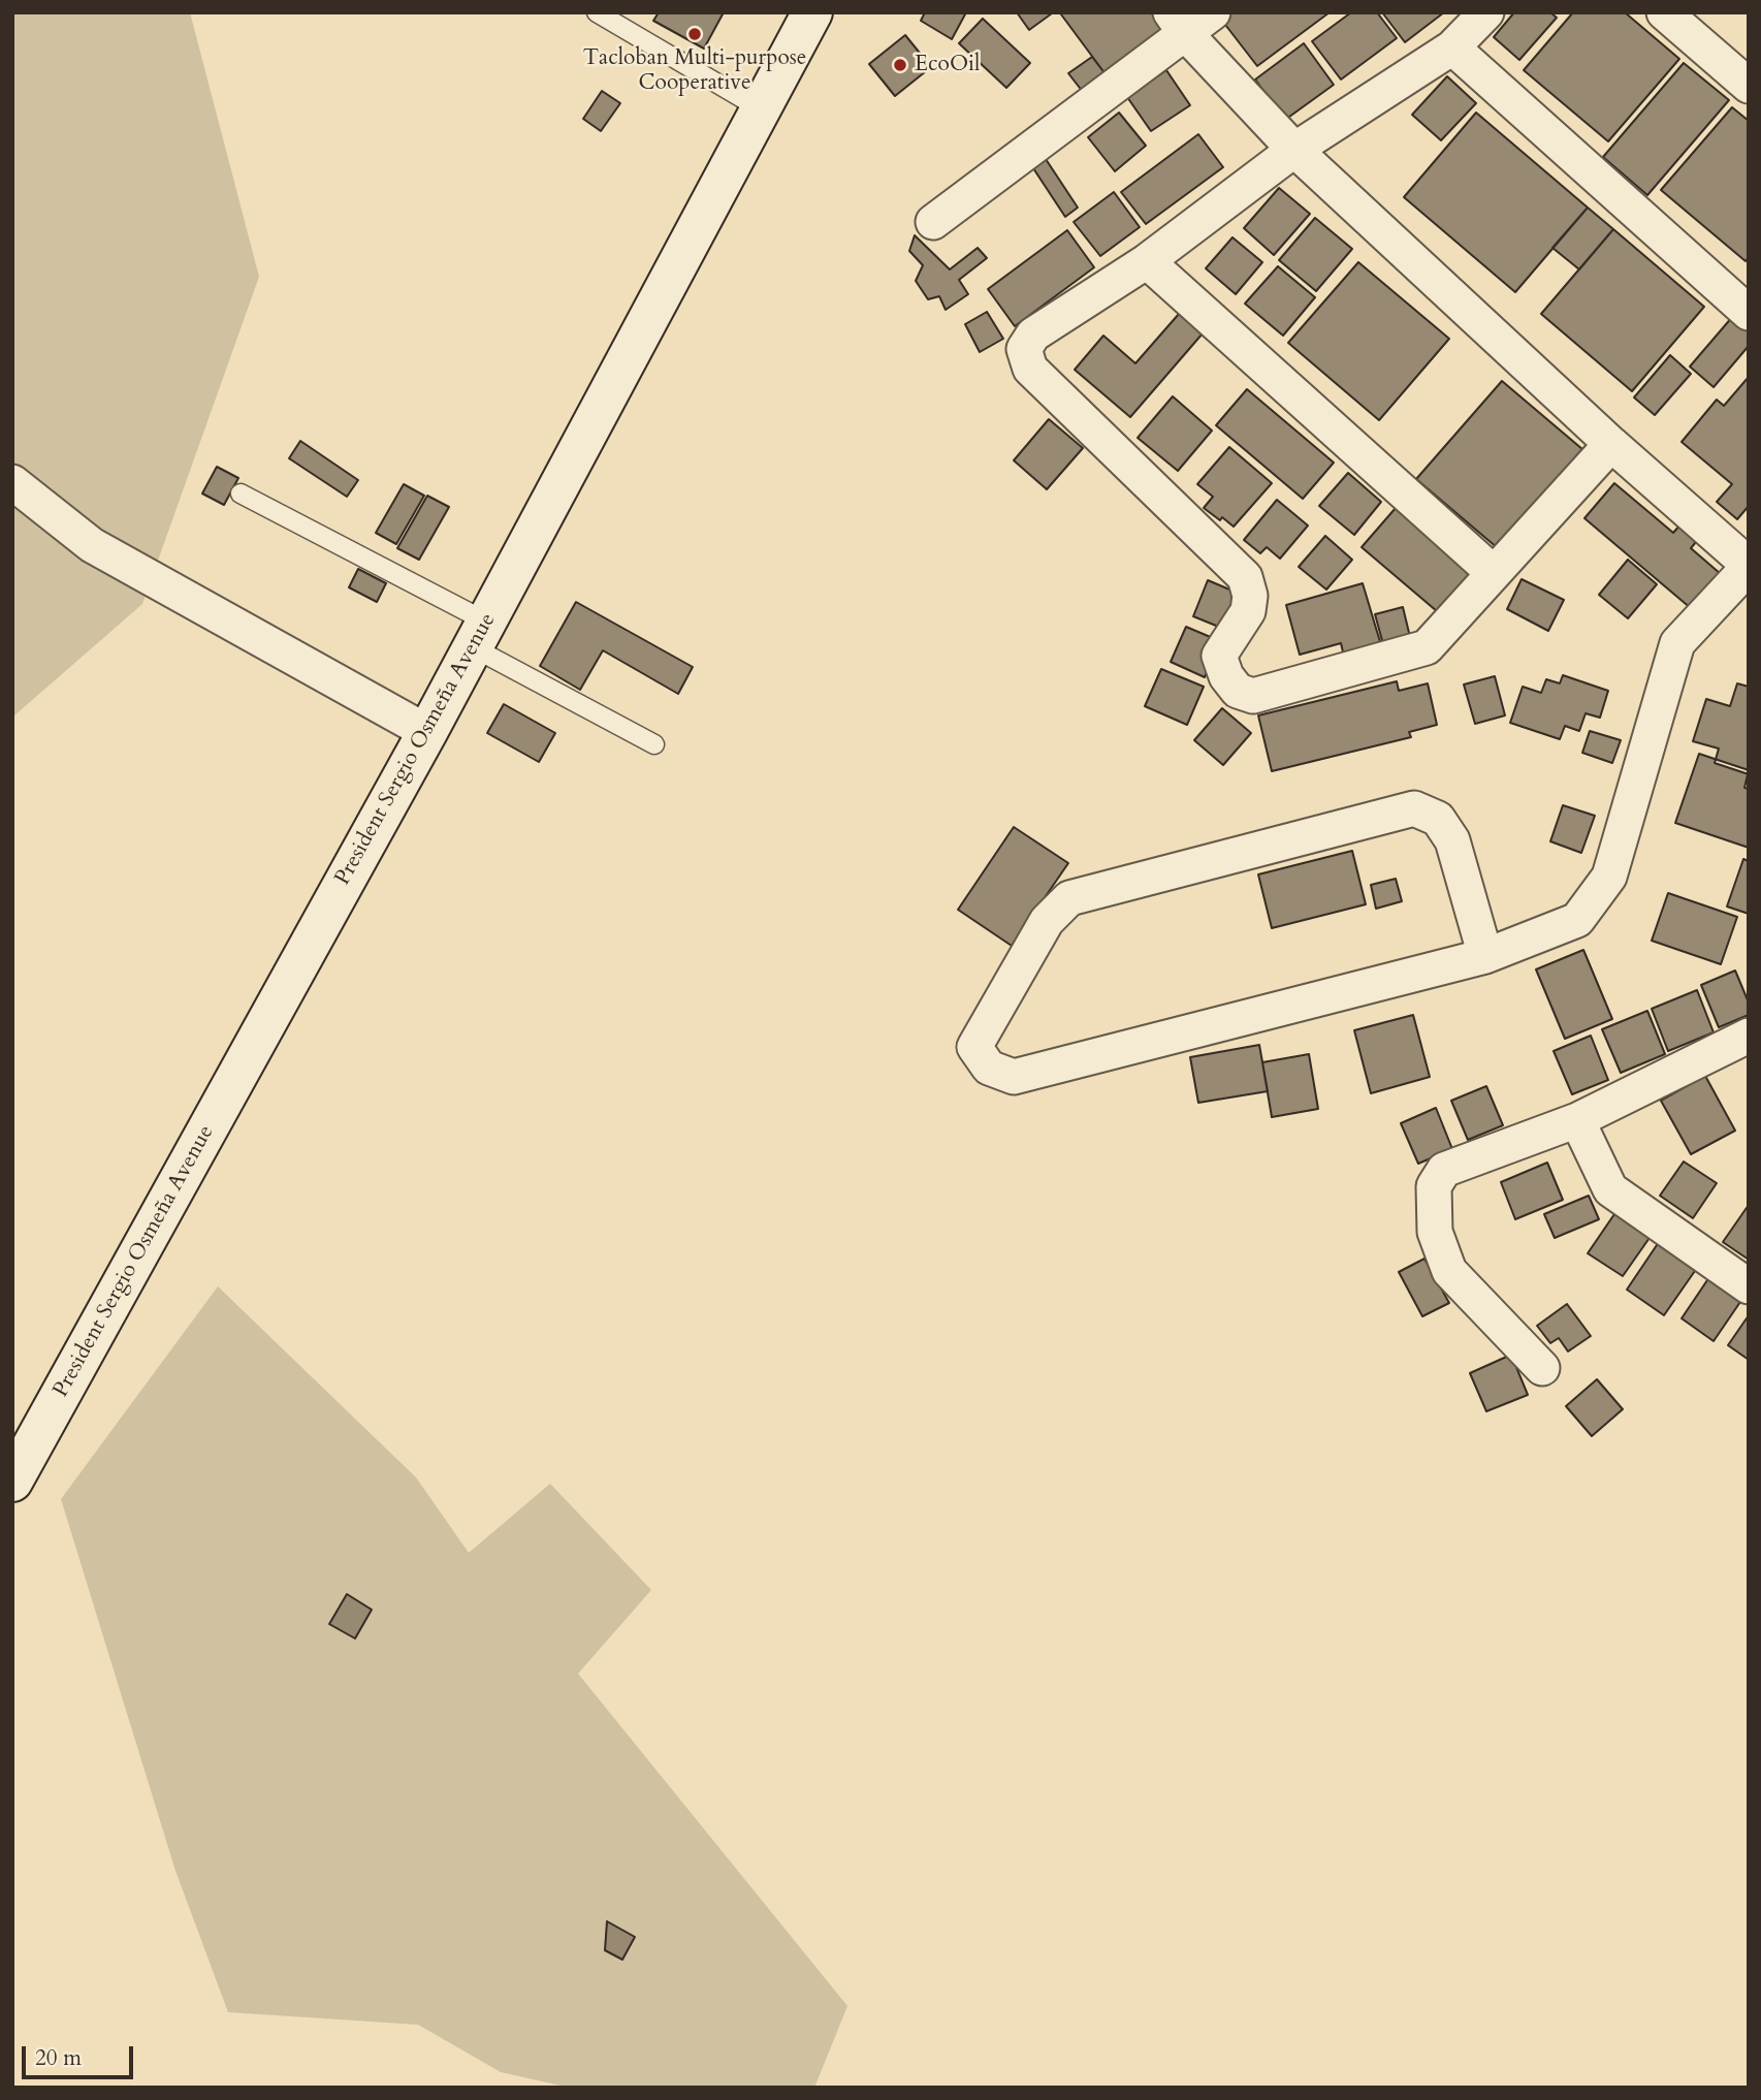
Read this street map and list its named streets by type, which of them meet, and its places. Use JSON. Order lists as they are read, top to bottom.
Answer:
{
  "streets": {
    "main road": ["President Sergio Osmeña Avenue"]
  },
  "places": ["Tacloban Multi-purpose Cooperative", "EcoOil"],
  "scale_bar": "20 m"
}
